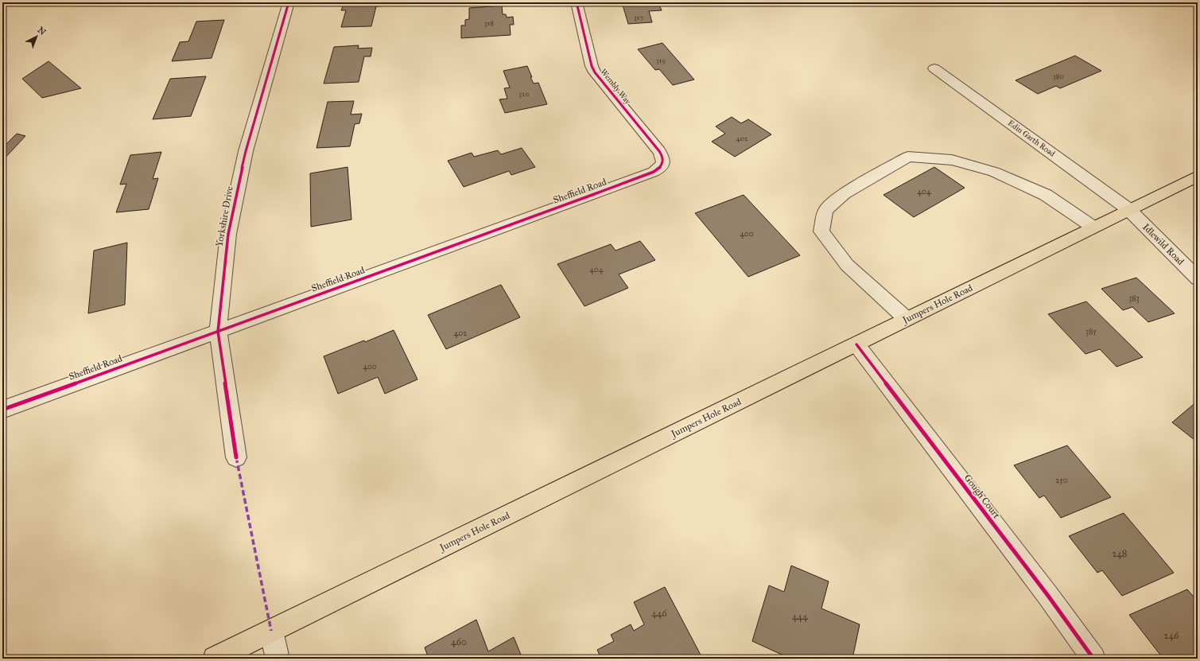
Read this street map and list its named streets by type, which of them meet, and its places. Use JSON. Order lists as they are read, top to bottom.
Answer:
{
  "streets": {
    "main road": ["Jumpers Hole Road"],
    "street": [
      "Wembly Way",
      "Edin Garth Road",
      "Sheffield Road",
      "Yorkshire Drive",
      "Idlewild Road",
      "Gough Court"
    ]
  },
  "crossings": [
    ["Wembly Way", "Sheffield Road"],
    ["Edin Garth Road", "Idlewild Road"],
    ["Edin Garth Road", "Jumpers Hole Road"],
    ["Sheffield Road", "Yorkshire Drive"],
    ["Idlewild Road", "Jumpers Hole Road"],
    ["Jumpers Hole Road", "Gough Court"]
  ],
  "house_numbers": [
    "317",
    "318",
    "319",
    "380",
    "320",
    "402",
    "404",
    "400",
    "404",
    "383",
    "385",
    "402",
    "400",
    "250",
    "248",
    "446",
    "444",
    "246",
    "460"
  ],
  "north": "top right"
}
